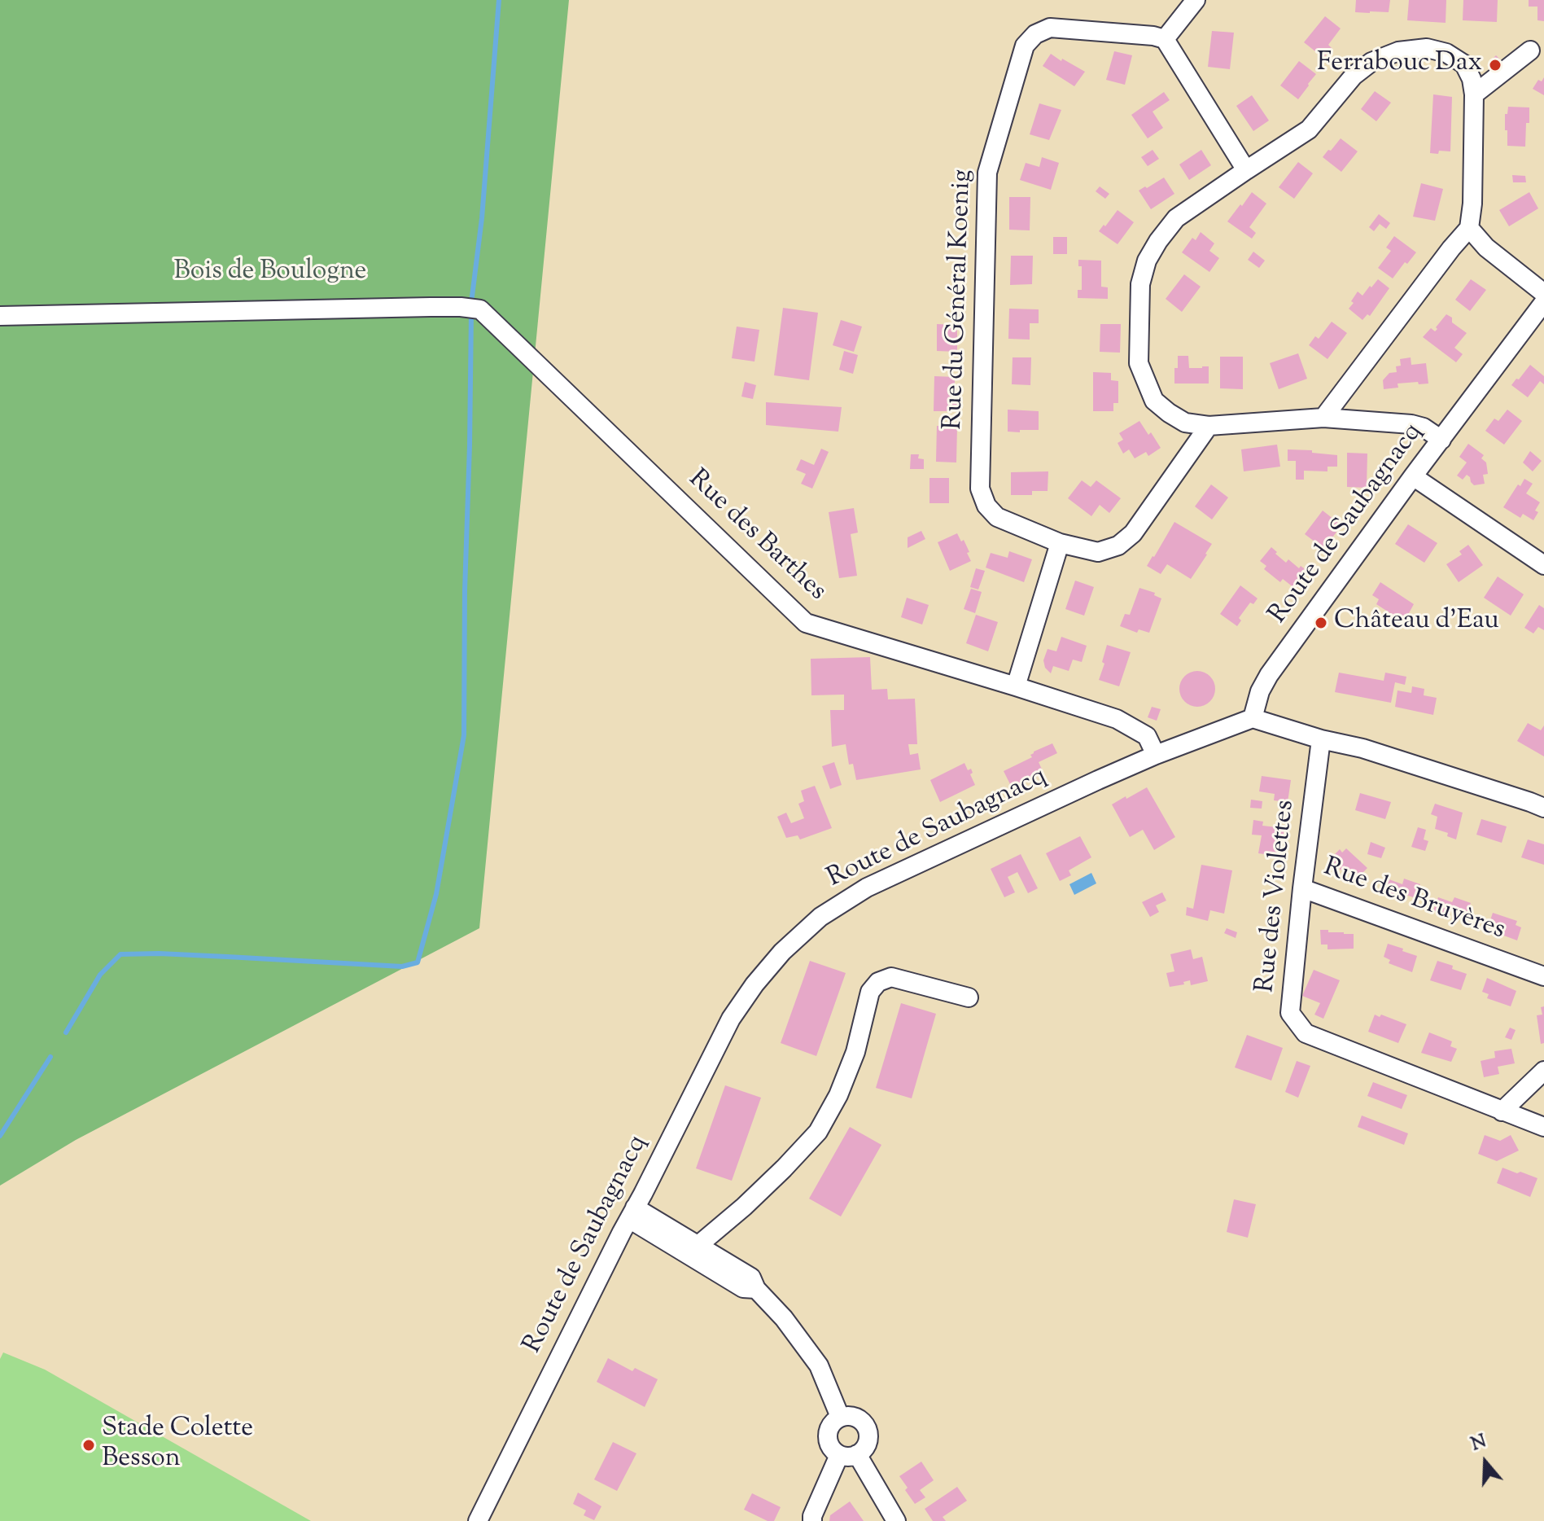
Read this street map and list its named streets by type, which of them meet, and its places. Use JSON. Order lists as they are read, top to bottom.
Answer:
{
  "streets": {
    "street": [
      "Rue du Général Koenig",
      "Route de Saubagnacq",
      "Rue des Barthes",
      "Rue des Violettes",
      "Rue des Bruyères"
    ]
  },
  "crossings": [
    ["Route de Saubagnacq", "Rue des Barthes"],
    ["Rue des Violettes", "Rue des Bruyères"]
  ],
  "parks": ["Bois de Boulogne"],
  "places": ["Ferrabouc Dax", "Château d'Eau", "Stade Colette Besson"],
  "north": "top"
}
